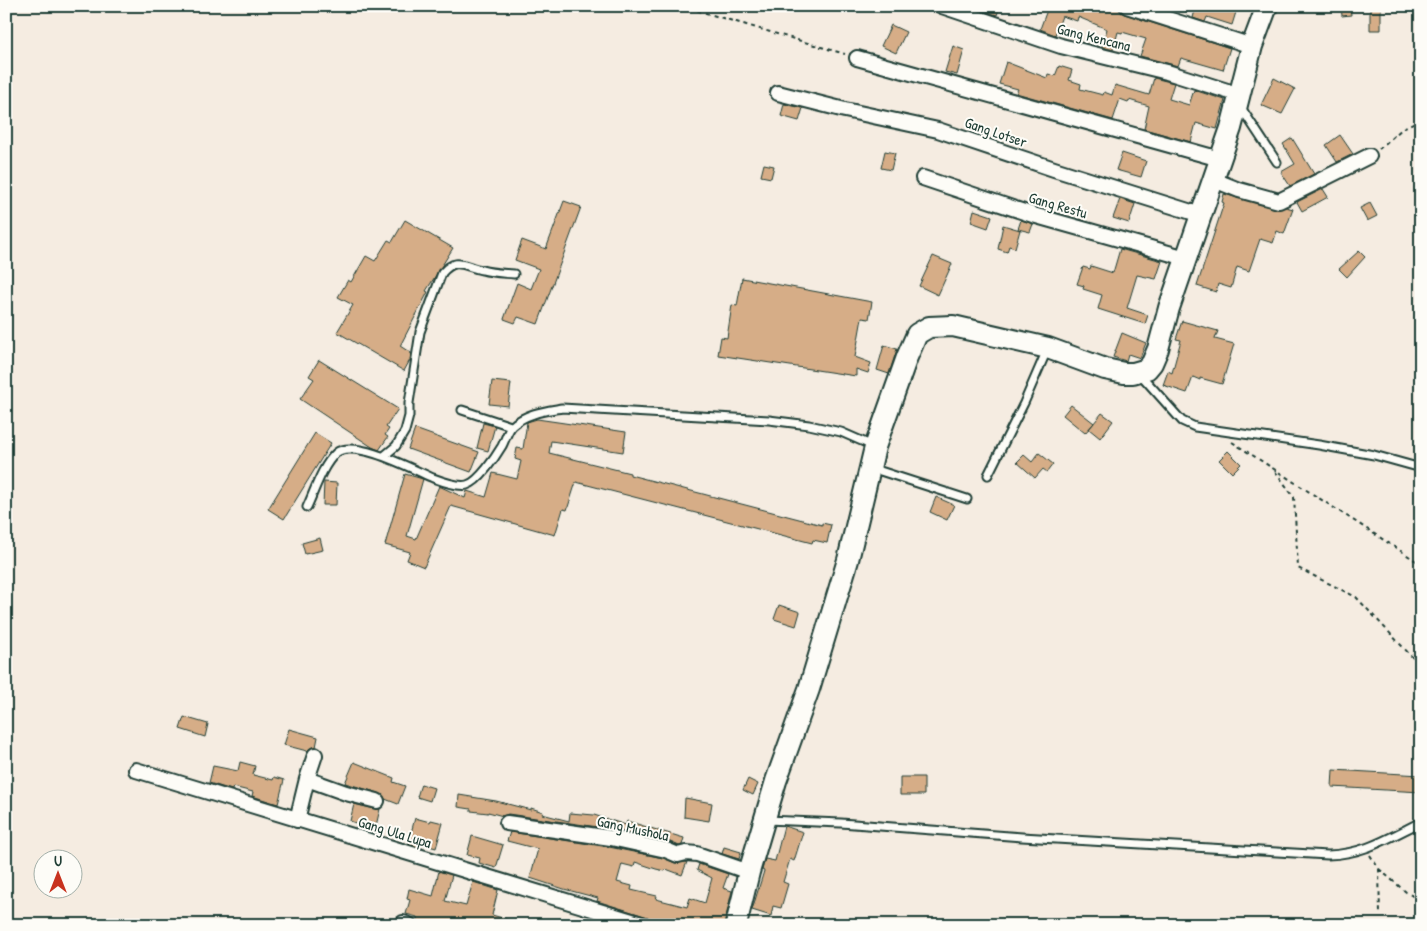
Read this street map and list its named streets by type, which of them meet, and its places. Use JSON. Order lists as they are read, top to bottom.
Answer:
{
  "streets": {
    "street": [
      "Gang Kencana",
      "Gang Lotser",
      "Gang Restu",
      "Gang Mushola",
      "Gang Ula Lupa"
    ]
  },
  "north": "top"
}
